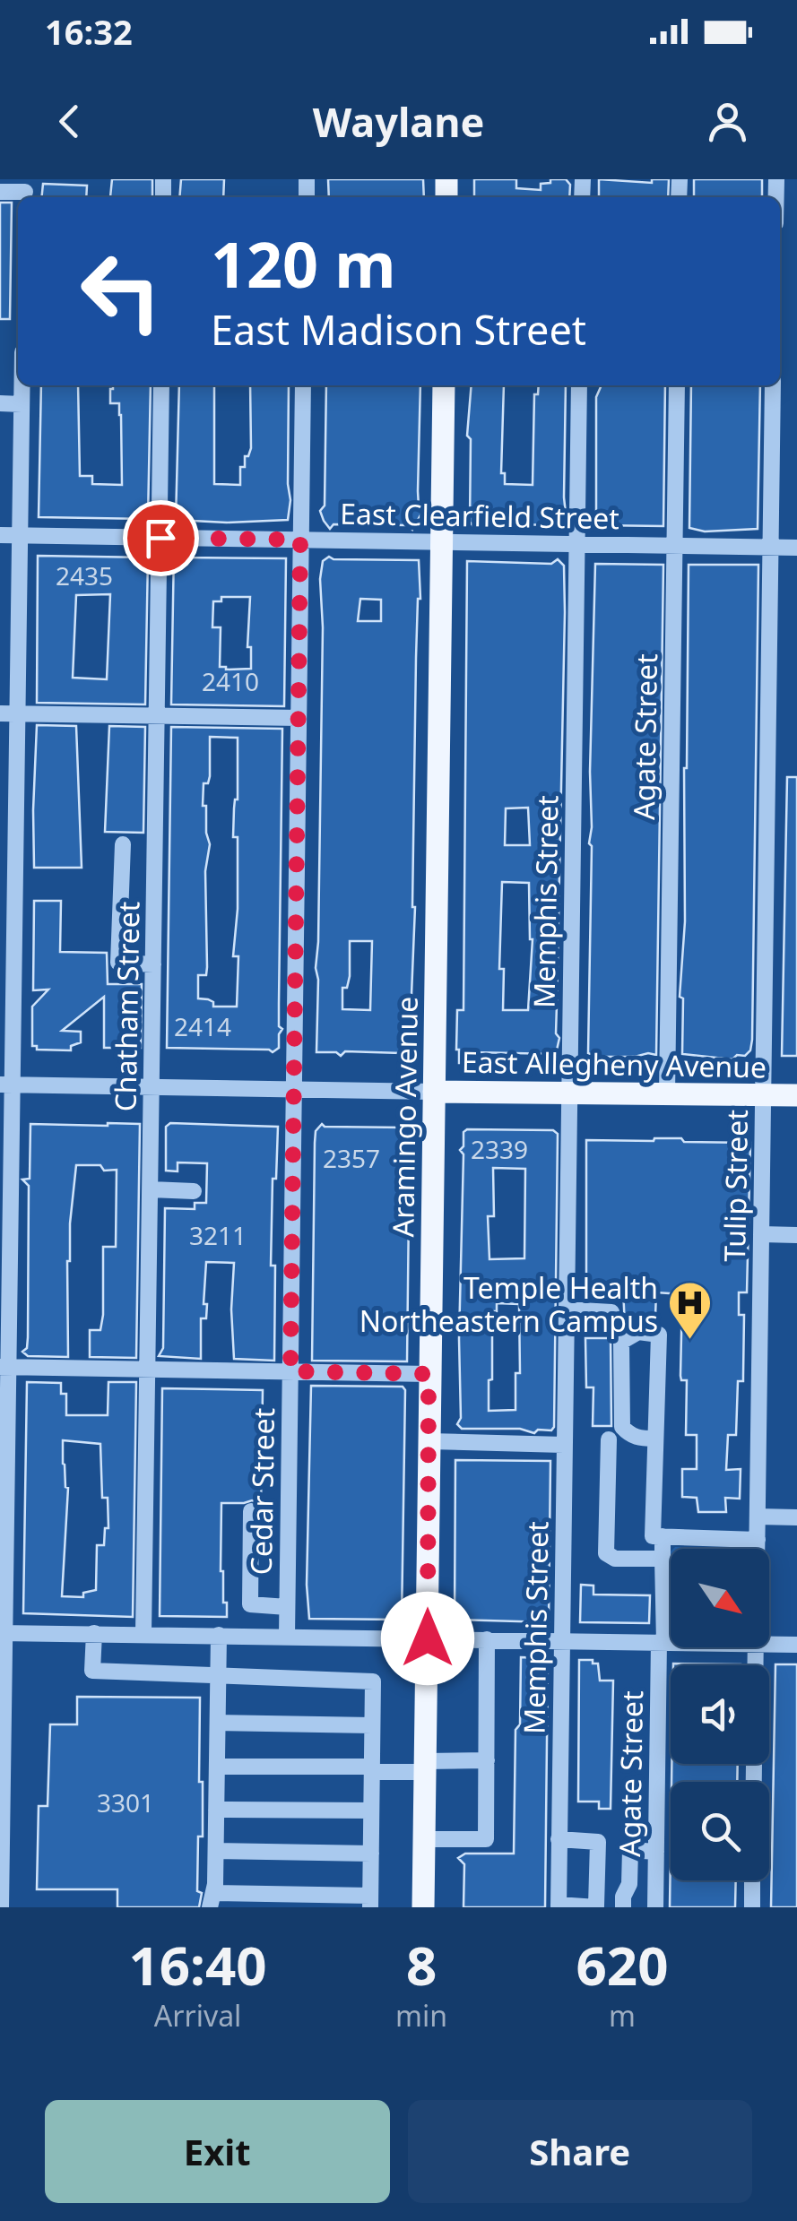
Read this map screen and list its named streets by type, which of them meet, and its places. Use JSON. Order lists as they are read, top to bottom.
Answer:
{
  "streets": {
    "main road": ["East Allegheny Avenue", "Aramingo Avenue"],
    "street": [
      "East Clearfield Street",
      "Agate Street",
      "Memphis Street",
      "Chatham Street",
      "Tulip Street",
      "Cedar Street"
    ]
  },
  "crossings": [
    ["East Clearfield Street", "Agate Street"],
    ["East Clearfield Street", "Memphis Street"],
    ["East Clearfield Street", "Chatham Street"],
    ["East Clearfield Street", "Aramingo Avenue"],
    ["East Clearfield Street", "Tulip Street"],
    ["East Clearfield Street", "Cedar Street"],
    ["Agate Street", "East Allegheny Avenue"],
    ["Memphis Street", "East Allegheny Avenue"],
    ["Chatham Street", "East Allegheny Avenue"],
    ["East Allegheny Avenue", "Aramingo Avenue"],
    ["East Allegheny Avenue", "Tulip Street"],
    ["East Allegheny Avenue", "Cedar Street"]
  ],
  "places": {
    "hospital": ["Temple Health Northeastern Campus"]
  },
  "house_numbers": [
    "2435",
    "2410",
    "2414",
    "2339",
    "2357",
    "3211",
    "3301"
  ],
  "north": "bottom right",
  "page": {
    "status": "16:32",
    "header": "Waylane",
    "turn": ["120 m", "East Madison Street"],
    "eta": [
      "16:40",
      "Arrival",
      "8",
      "min",
      "620",
      "m"
    ],
    "buttons": ["Exit", "Share"]
  }
}
